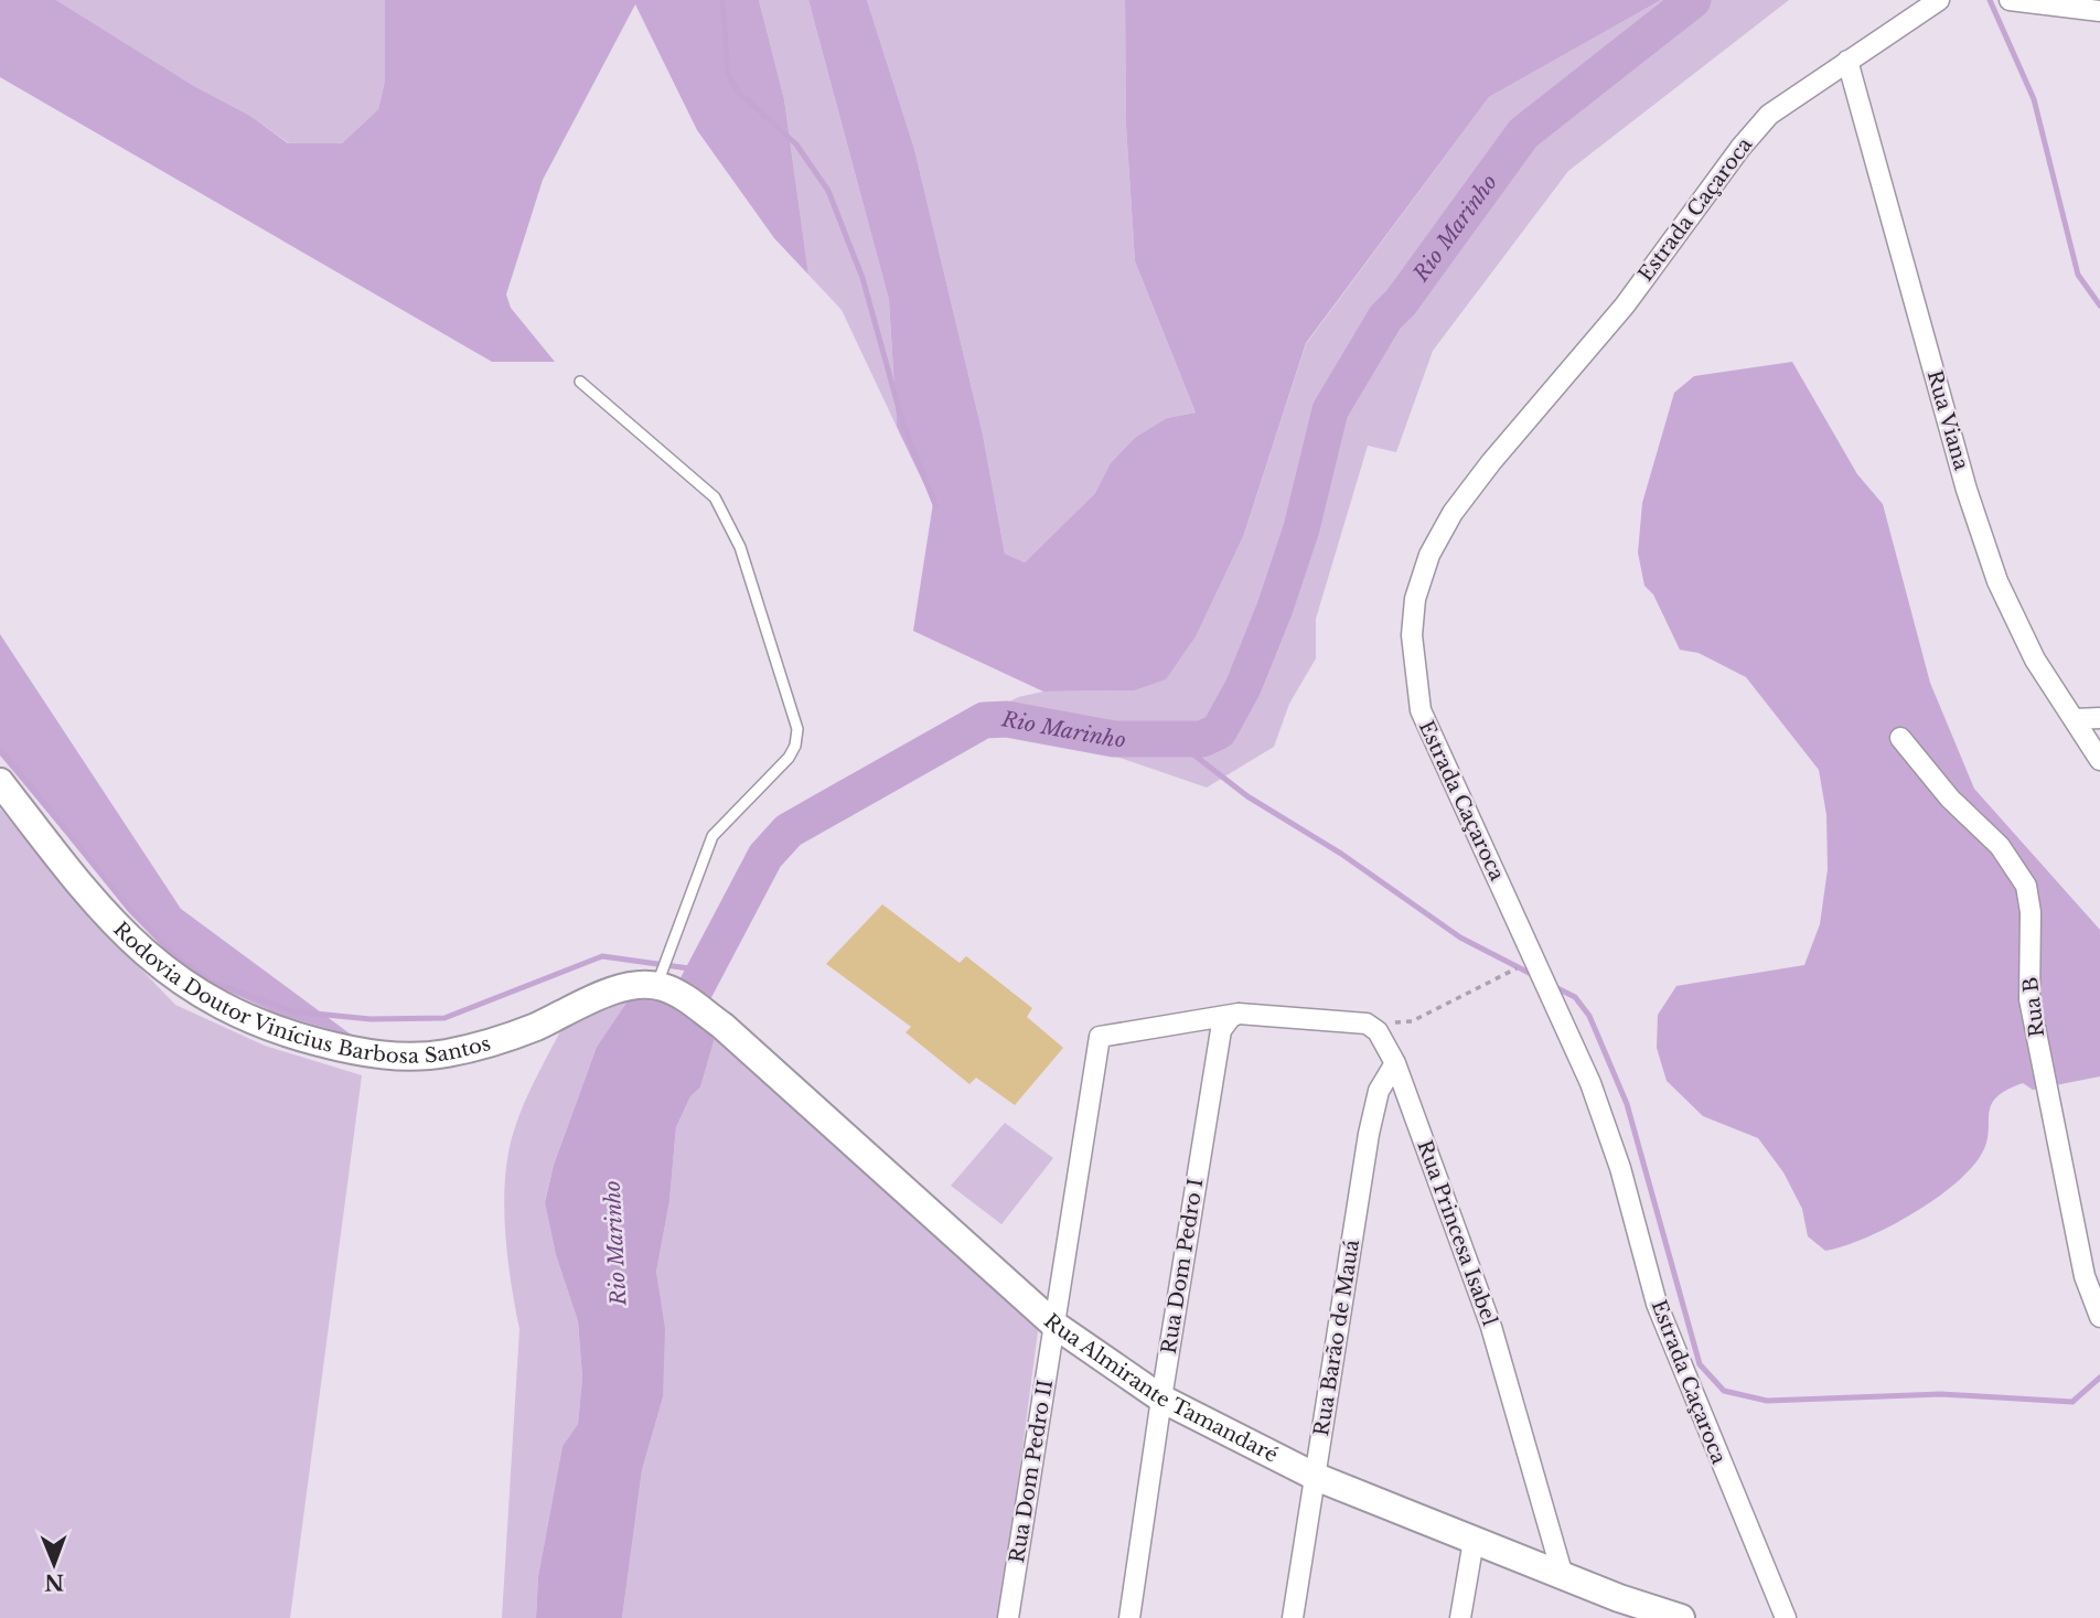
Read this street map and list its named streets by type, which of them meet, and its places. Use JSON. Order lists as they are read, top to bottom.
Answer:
{
  "streets": {
    "main road": ["Rodovia Doutor Vinícius Barbosa Santos", "Rua Almirante Tamandaré"],
    "street": [
      "Estrada Caçaroca",
      "Rua Viana",
      "Rua B",
      "Rua Princesa Isabel",
      "Rua Dom Pedro I",
      "Rua Barão de Mauá",
      "Rua Dom Pedro II"
    ]
  },
  "crossings": [
    ["Estrada Caçaroca", "Rua Viana"],
    ["Rodovia Doutor Vinícius Barbosa Santos", "Rua Almirante Tamandaré"],
    ["Rua Princesa Isabel", "Rua Barão de Mauá"],
    ["Rua Princesa Isabel", "Rua Almirante Tamandaré"],
    ["Rua Dom Pedro I", "Rua Almirante Tamandaré"],
    ["Rua Dom Pedro I", "Rua Dom Pedro II"],
    ["Rua Barão de Mauá", "Rua Almirante Tamandaré"],
    ["Rua Almirante Tamandaré", "Rua Dom Pedro II"]
  ],
  "water": ["Rio Marinho"],
  "north": "bottom"
}
